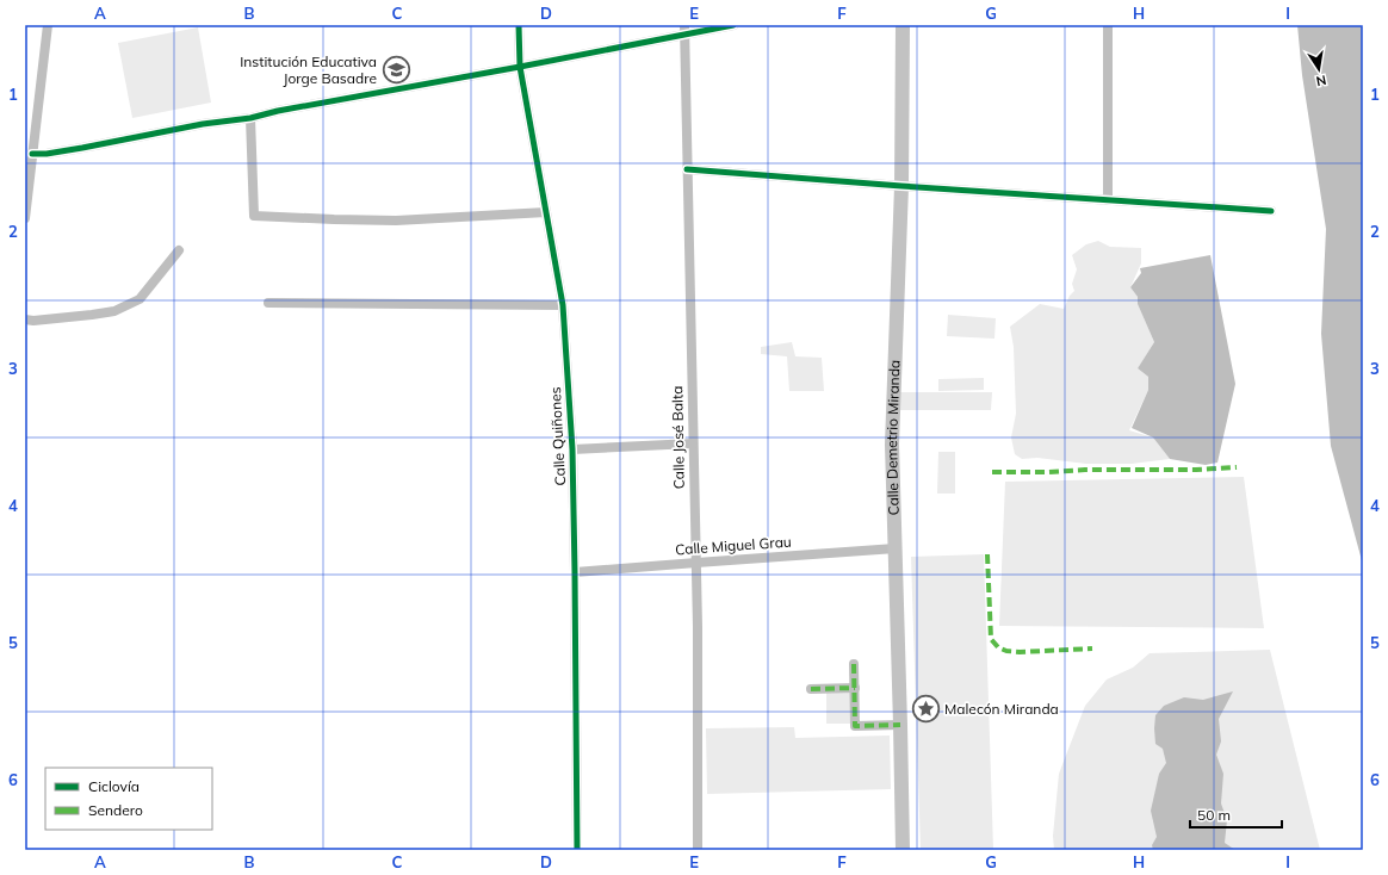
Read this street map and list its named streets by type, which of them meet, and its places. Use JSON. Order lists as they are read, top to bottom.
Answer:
{
  "streets": {
    "main road": ["Calle Demetrio Miranda"],
    "street": ["Calle Quiñones", "Calle José Balta", "Calle Miguel Grau"]
  },
  "crossings": [
    ["Calle Quiñones", "Calle Miguel Grau"],
    ["Calle José Balta", "Calle Miguel Grau"],
    ["Calle Demetrio Miranda", "Calle Miguel Grau"]
  ],
  "places": {
    "school or university": ["Institución Educativa Jorge Basadre"],
    "place": ["Malecón Miranda"]
  },
  "legend": ["Ciclovía", "Sendero"],
  "scale_bar": "50 m",
  "north": "bottom",
  "grid": {
    "columns": [
      "A",
      "B",
      "C",
      "D",
      "E",
      "F",
      "G",
      "H",
      "I"
    ],
    "rows": [
      "1",
      "2",
      "3",
      "4",
      "5",
      "6"
    ]
  }
}
